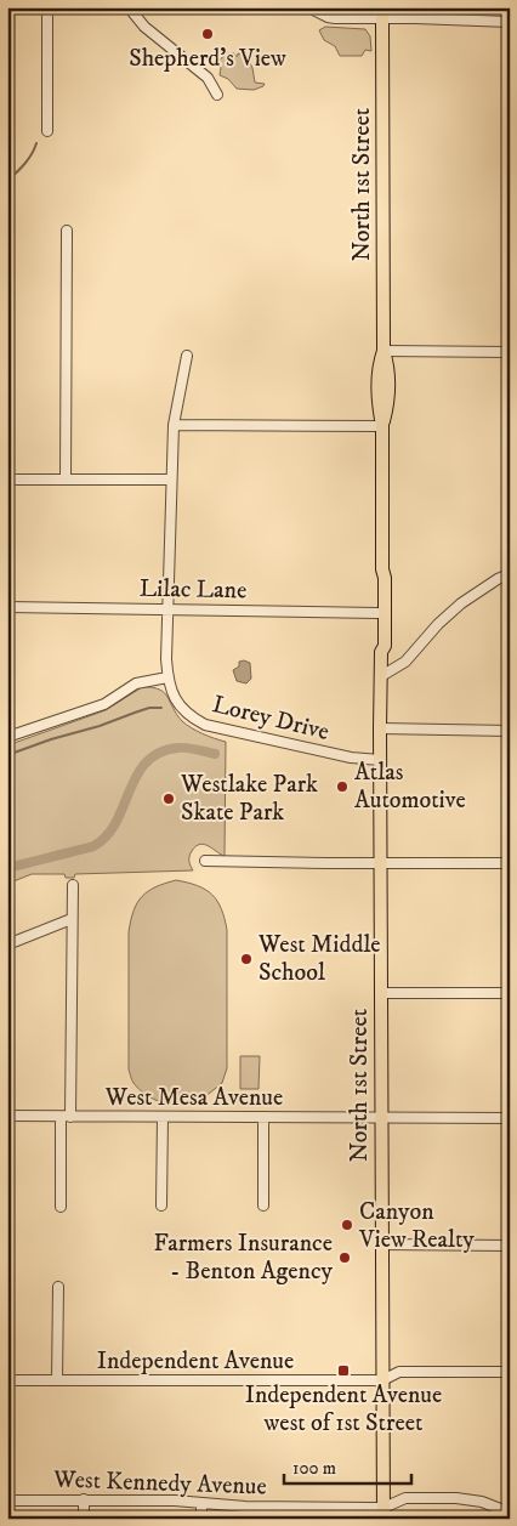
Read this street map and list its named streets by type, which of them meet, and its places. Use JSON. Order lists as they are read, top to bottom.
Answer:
{
  "streets": {
    "main road": ["North 1st Street"],
    "street": [
      "Lilac Lane",
      "Lorey Drive",
      "West Mesa Avenue",
      "Independent Avenue",
      "West Kennedy Avenue"
    ]
  },
  "crossings": [
    ["North 1st Street", "Lilac Lane"],
    ["North 1st Street", "Lorey Drive"],
    ["North 1st Street", "West Mesa Avenue"],
    ["North 1st Street", "Independent Avenue"],
    ["North 1st Street", "West Kennedy Avenue"]
  ],
  "places": {
    "other": [
      "Shepherd's View",
      "Atlas Automotive",
      "Westlake Park Skate Park",
      "West Middle School",
      "Canyon View Realty",
      "Farmers Insurance - Benton Agency"
    ],
    "transit": ["Independent Avenue west of 1st Street"]
  },
  "scale_bar": "100 m"
}
